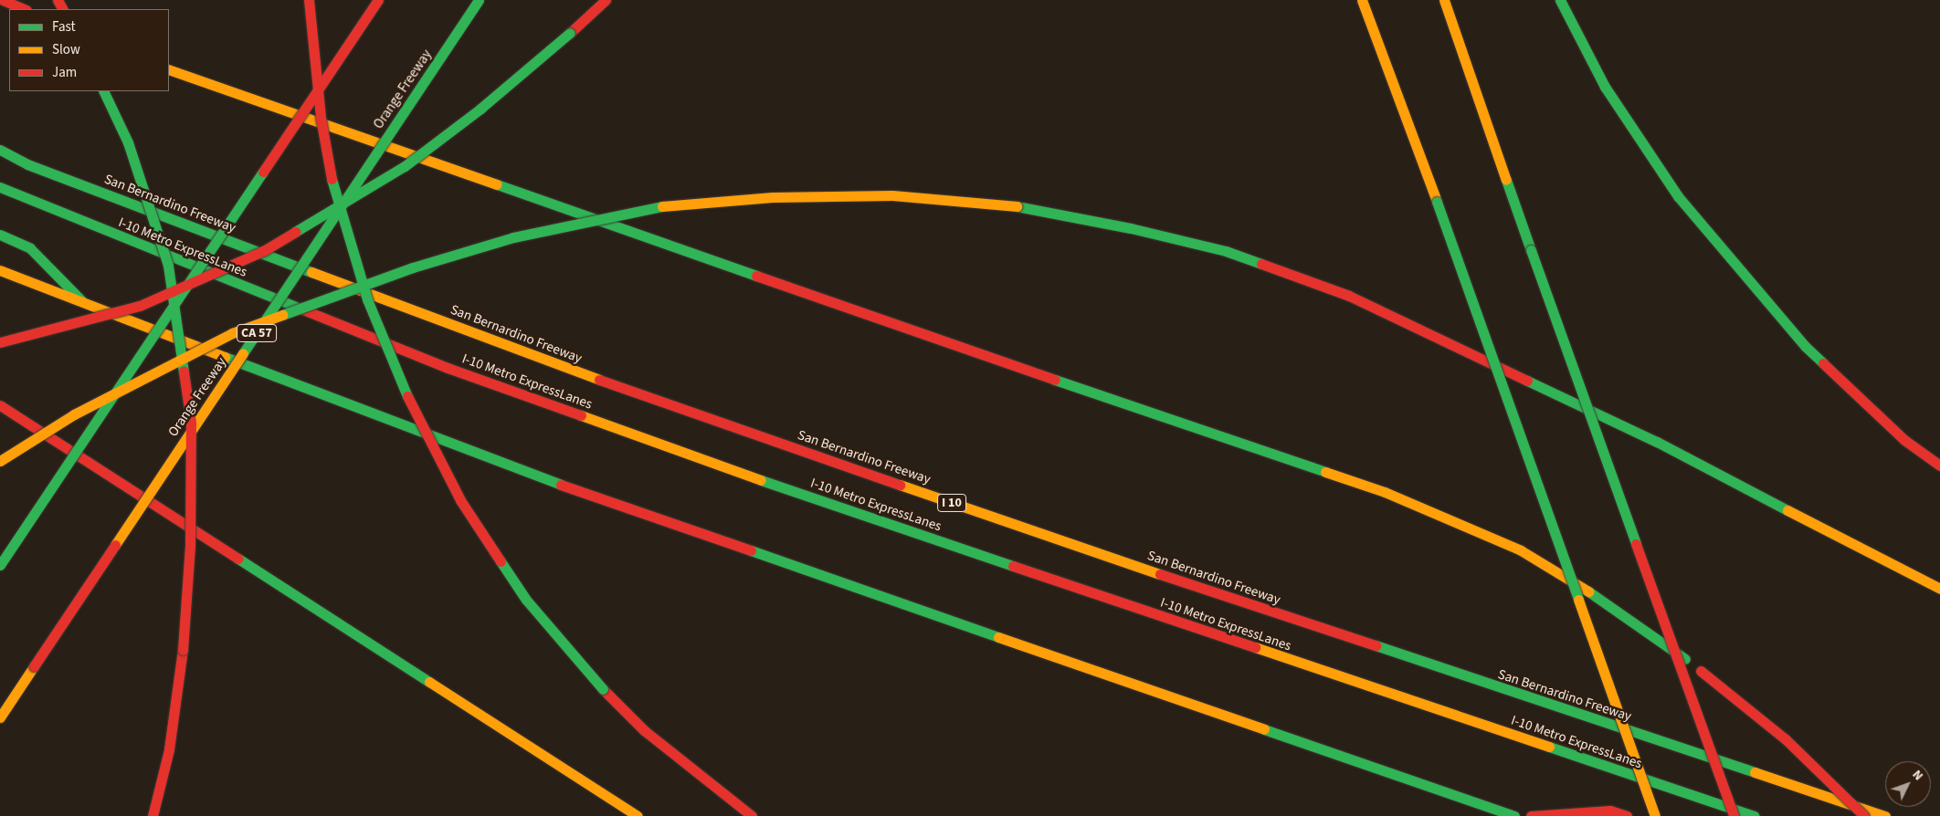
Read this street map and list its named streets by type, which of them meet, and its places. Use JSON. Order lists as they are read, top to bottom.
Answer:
{
  "streets": {
    "highway": [
      "Orange Freeway",
      "San Bernardino Freeway",
      "I-10 Metro ExpressLanes",
      "CA 57",
      "I 10"
    ]
  },
  "legend": ["Fast", "Slow", "Jam"],
  "north": "top right"
}
